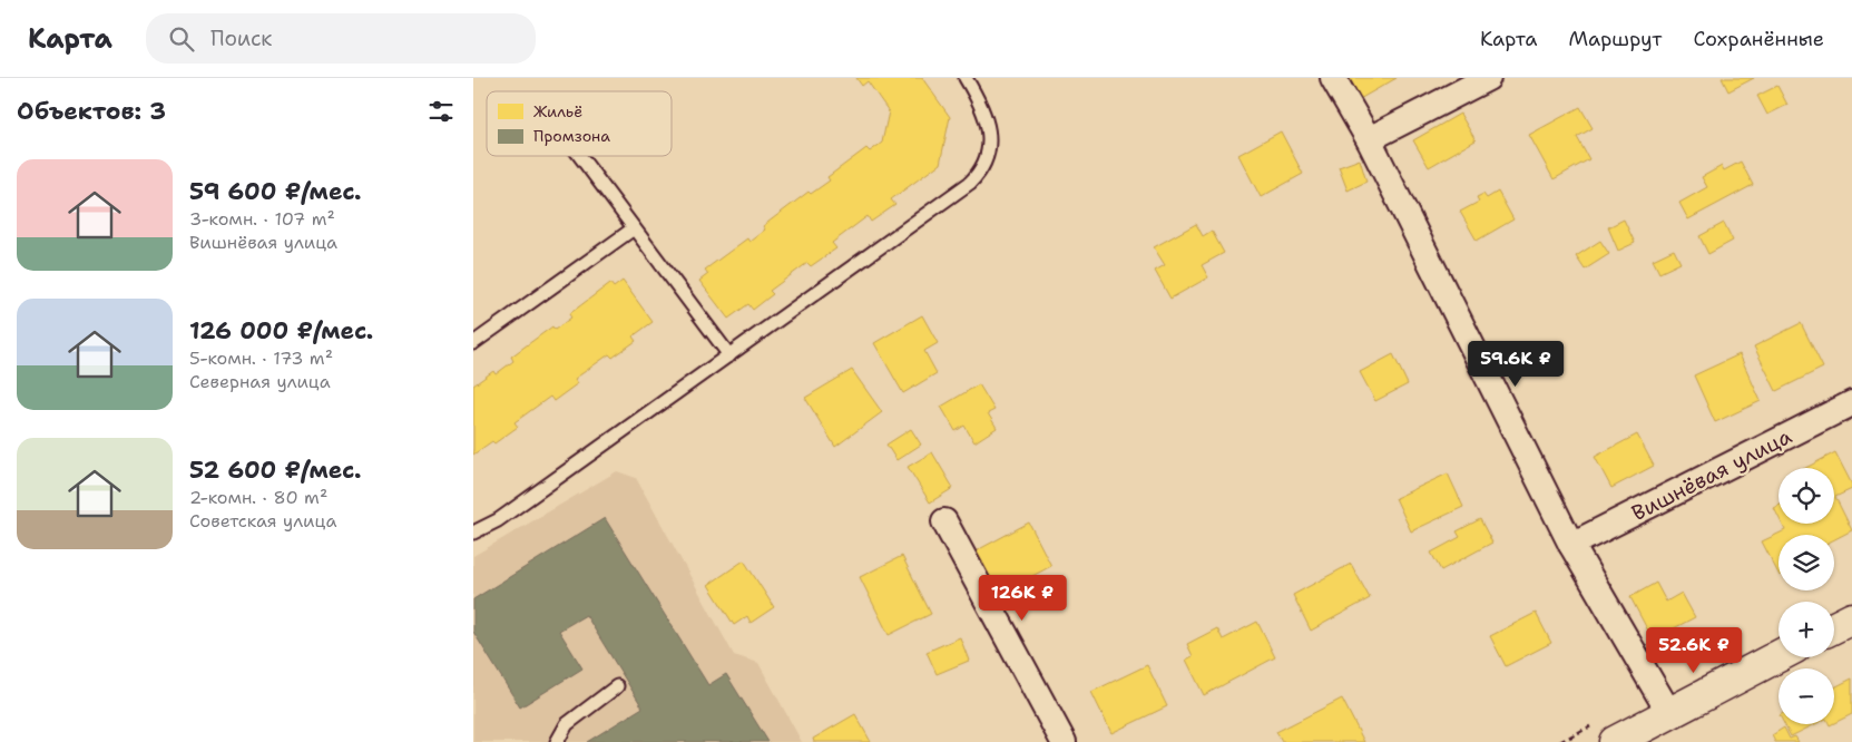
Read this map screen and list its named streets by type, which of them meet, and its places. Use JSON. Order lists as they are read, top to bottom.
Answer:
{
  "streets": {
    "street": ["Вишнёвая улица"]
  },
  "legend": ["Жильё", "Промзона"],
  "page": {
    "header": "Карта",
    "search": "Поиск",
    "nav": ["Карта", "Маршрут", "Сохранённые"],
    "heading": "Объектов: 3",
    "list": [
      {
        "name": "59 600 ₽/мес.",
        "note": "3-комн. · 107 m² · Вишнёвая улица"
      },
      {
        "name": "126 000 ₽/мес.",
        "note": "5-комн. · 173 m² · Северная улица"
      },
      {
        "name": "52 600 ₽/мес.",
        "note": "2-комн. · 80 m² · Советская улица"
      }
    ],
    "price": ["59.6K ₽", "126K ₽", "52.6K ₽"],
    "map_buttons": ["+", "−"]
  }
}
